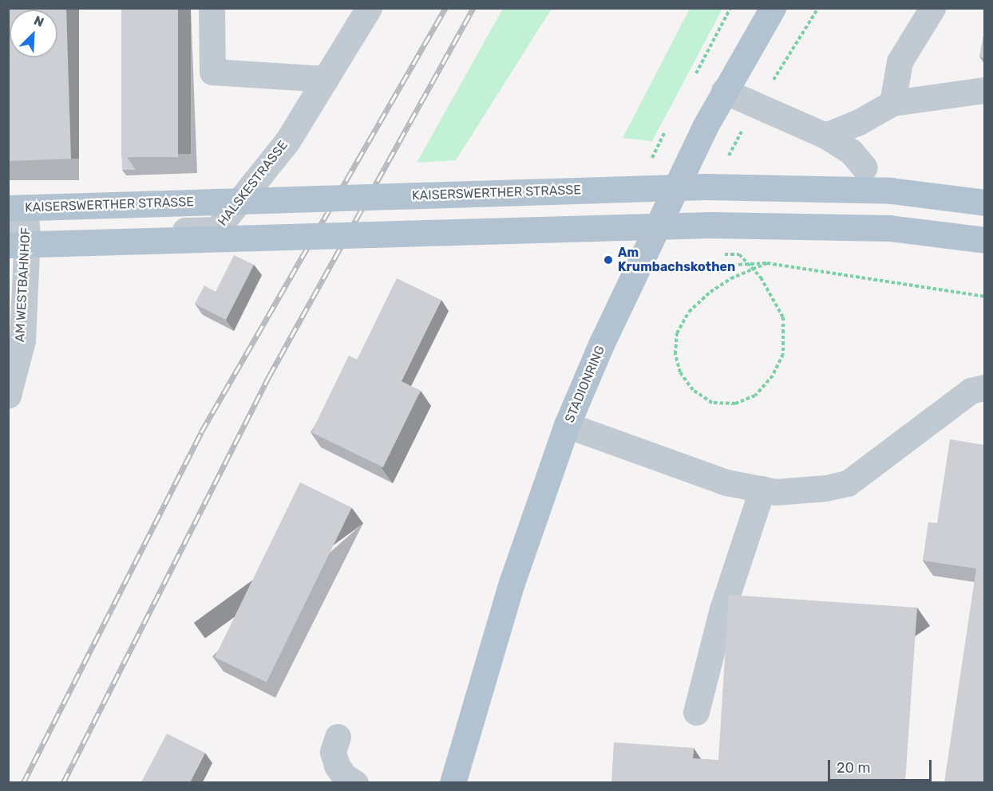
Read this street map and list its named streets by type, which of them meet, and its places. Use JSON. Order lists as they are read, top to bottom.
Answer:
{
  "streets": {
    "main road": ["KAISERSWERTHER STRASSE", "STADIONRING"],
    "street": ["HALSKESTRASSE", "AM WESTBAHNHOF"]
  },
  "crossings": [
    ["HALSKESTRASSE", "AM WESTBAHNHOF"]
  ],
  "places": ["Am Krumbachskothen"],
  "scale_bar": "20 m",
  "north": "top right"
}
